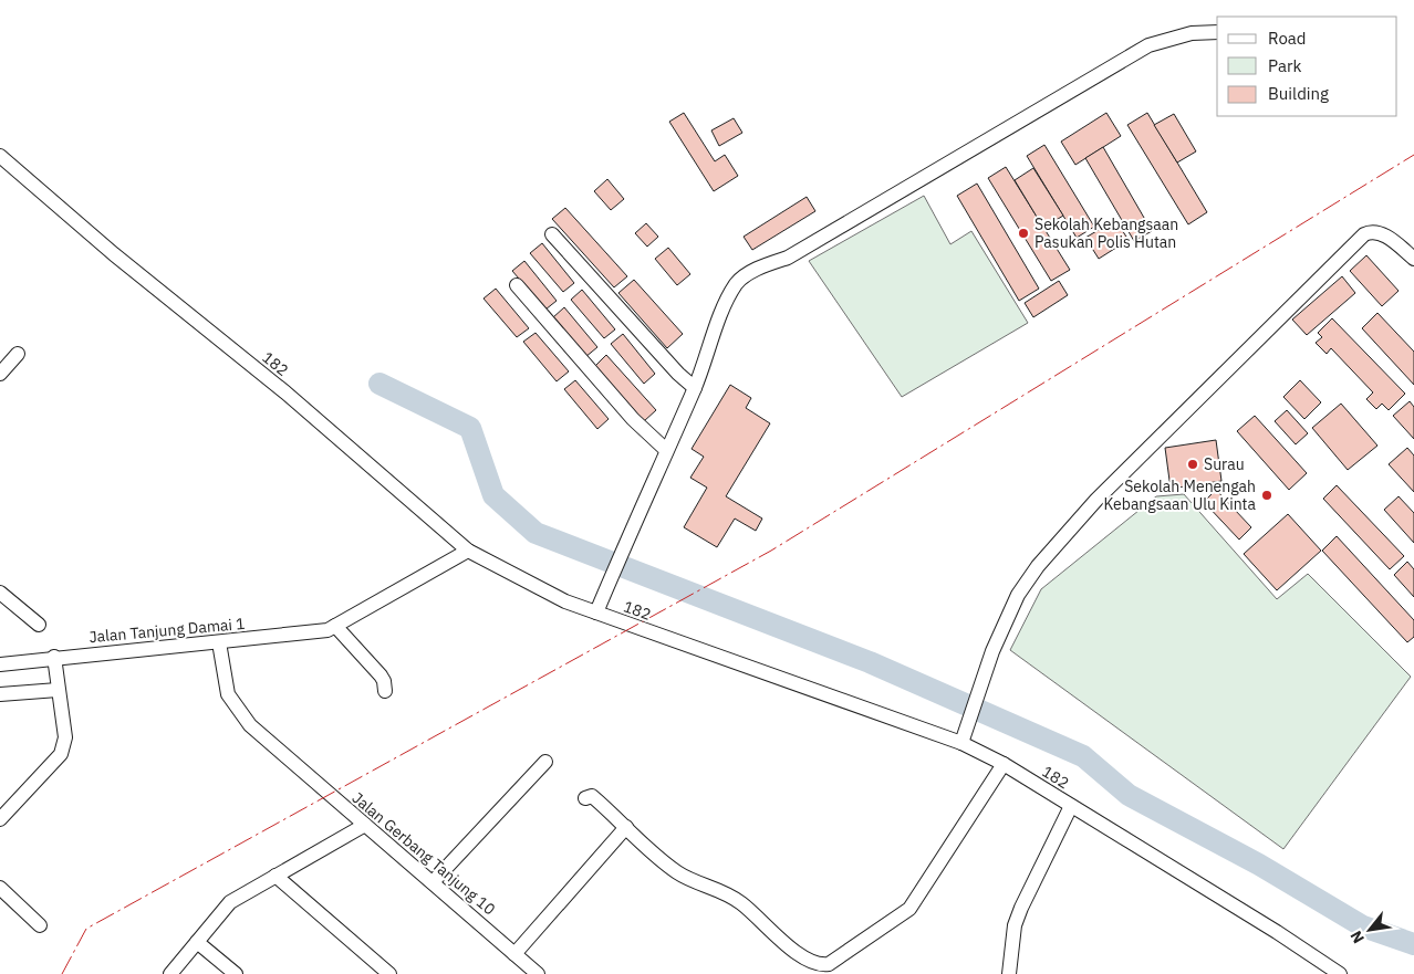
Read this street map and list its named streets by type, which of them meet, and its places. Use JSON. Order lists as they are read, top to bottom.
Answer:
{
  "streets": {
    "street": ["182", "Jalan Tanjung Damai 1", "Jalan Gerbang Tanjung 10"]
  },
  "crossings": [
    ["182", "Jalan Tanjung Damai 1"],
    ["Jalan Tanjung Damai 1", "Jalan Gerbang Tanjung 10"]
  ],
  "places": ["Sekolah Kebangsaan Pasukan Polis Hutan", "Surau", "Sekolah Menengah Kebangsaan Ulu Kinta"],
  "legend": ["Road", "Park", "Building"],
  "north": "bottom left"
}
